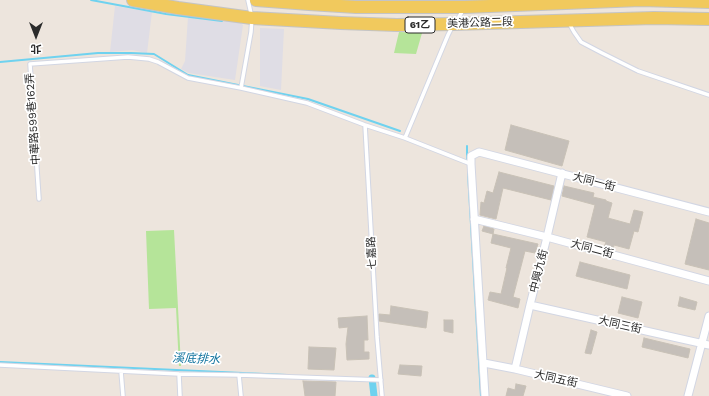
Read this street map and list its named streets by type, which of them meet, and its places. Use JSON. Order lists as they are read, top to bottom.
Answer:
{
  "streets": {
    "main road": ["美港公路二段", "61乙"],
    "street": [
      "大同一街",
      "大同二街",
      "中興九街",
      "大同三街",
      "大同五街"
    ],
    "lane": ["中華路599巷162弄", "七嘉路"]
  },
  "crossings": [
    ["大同一街", "中興九街"],
    ["大同二街", "中興九街"],
    ["中興九街", "大同三街"],
    ["中興九街", "大同五街"]
  ],
  "water": ["溪底排水"],
  "north": "bottom"
}
